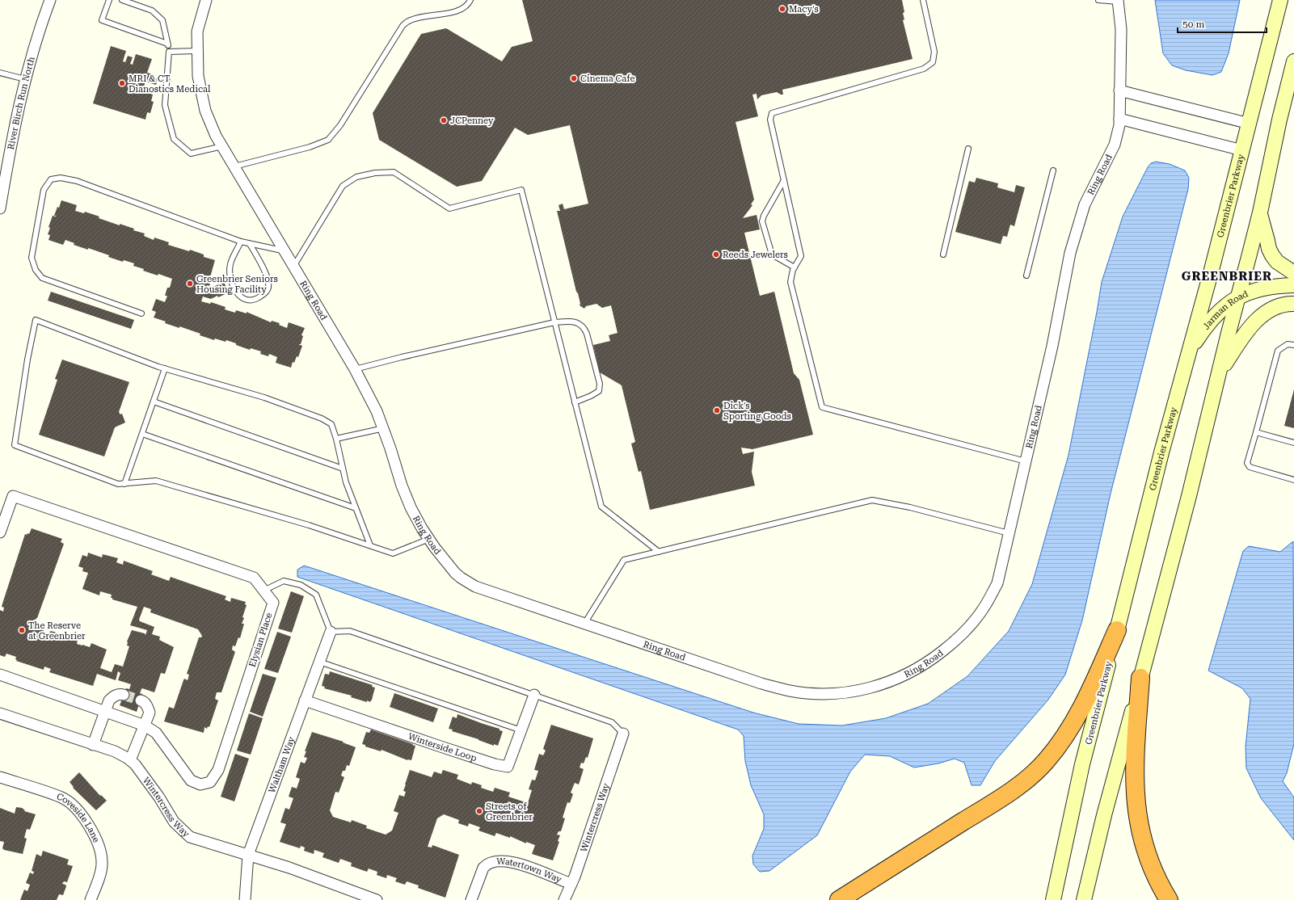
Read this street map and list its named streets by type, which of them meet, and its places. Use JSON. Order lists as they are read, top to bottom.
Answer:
{
  "streets": {
    "main road": ["Greenbrier Parkway", "Jarman Road"],
    "street": [
      "River Birch Run North",
      "Ring Road",
      "Elysian Place",
      "Winterside Loop",
      "Waltham Way",
      "Wintercress Way",
      "Coveside Lane",
      "Watertown Way"
    ]
  },
  "crossings": [
    ["Greenbrier Parkway", "Jarman Road"],
    ["Winterside Loop", "Waltham Way"],
    ["Waltham Way", "Wintercress Way"],
    ["Wintercress Way", "Watertown Way"]
  ],
  "districts": ["GREENBRIER"],
  "places": [
    "Macy's",
    "Cinema Cafe",
    "MRI & CT Dianostics Medical",
    "JCPenney",
    "Reeds Jewelers",
    "Greenbrier Seniors Housing Facility",
    "Dick's Sporting Goods",
    "The Reserve at Greenbrier",
    "Streets of Greenbrier"
  ],
  "scale_bar": "50 m"
}
